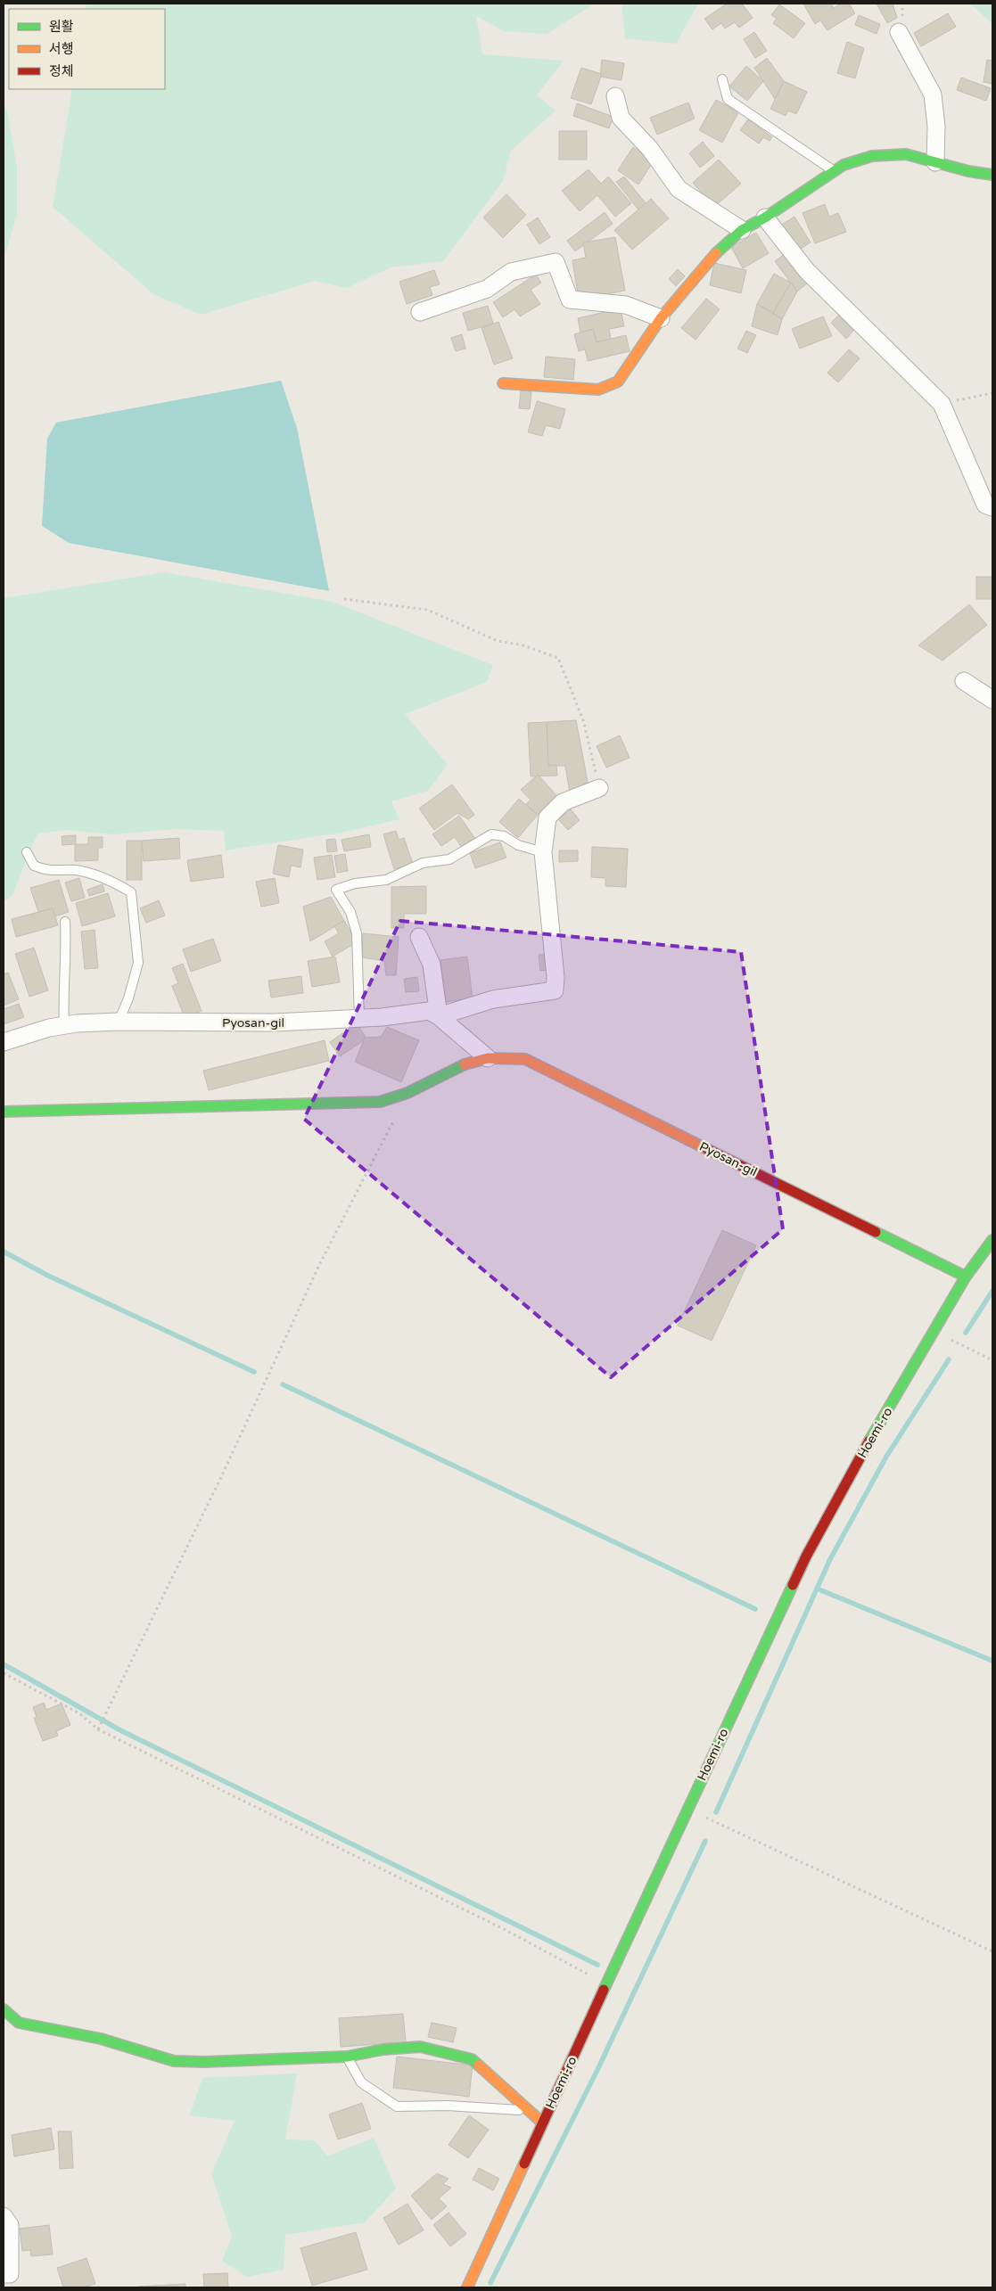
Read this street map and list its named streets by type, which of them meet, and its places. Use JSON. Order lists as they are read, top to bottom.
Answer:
{
  "streets": {
    "street": ["Pyosan-gil", "Hoemi-ro"]
  },
  "crossings": [
    ["Pyosan-gil", "Hoemi-ro"]
  ],
  "legend": ["원활", "서행", "정체"]
}
